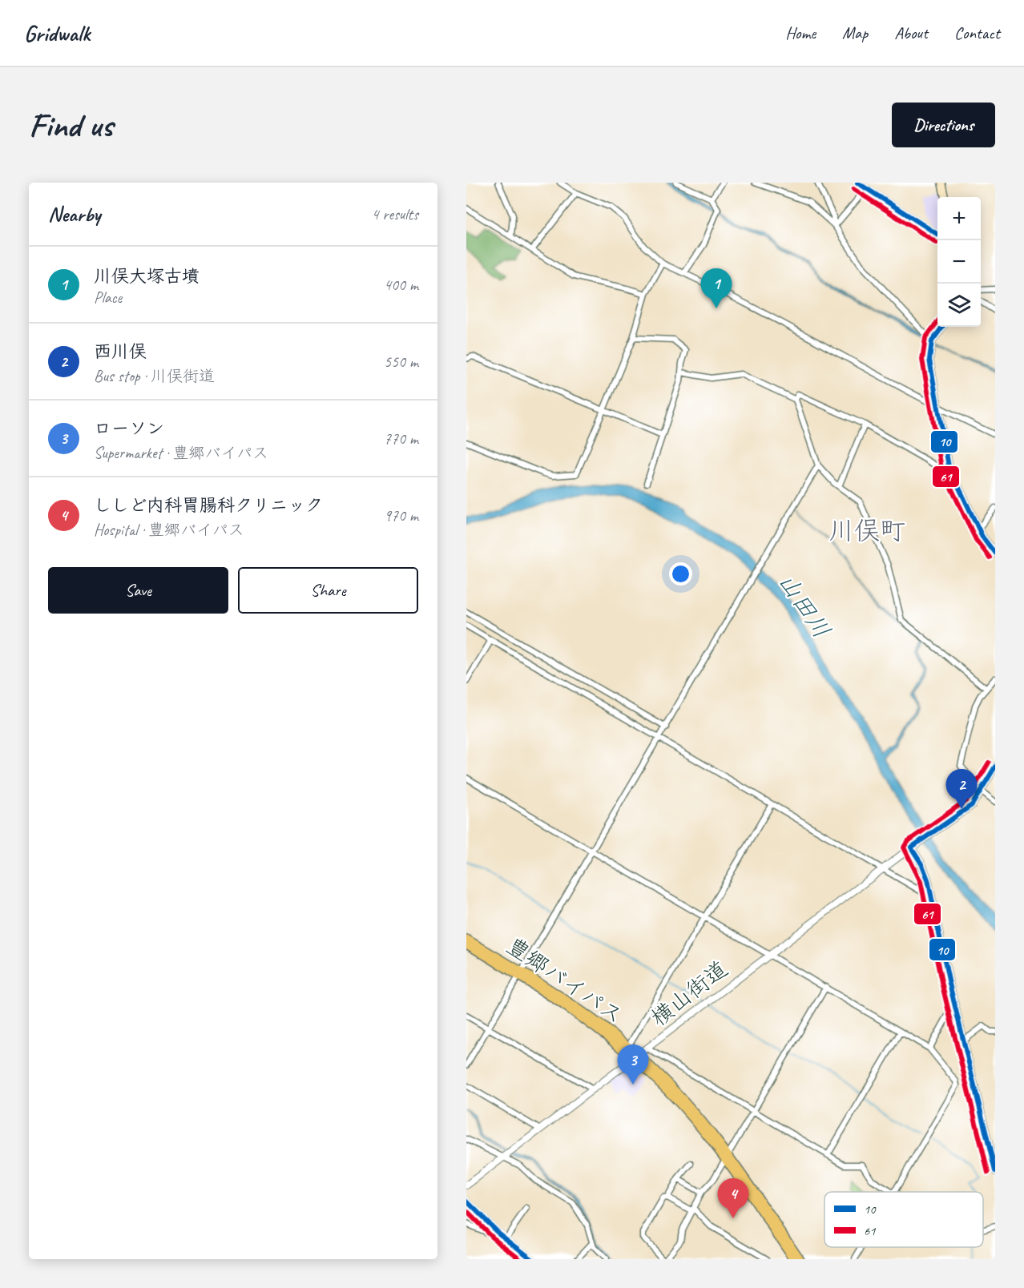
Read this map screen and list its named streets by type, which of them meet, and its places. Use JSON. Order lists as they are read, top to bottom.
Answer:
{
  "streets": {
    "main road": ["豊郷バイパス"],
    "street": ["横山街道"]
  },
  "crossings": [
    ["豊郷バイパス", "横山街道"]
  ],
  "districts": ["川俣町"],
  "water": ["山田川"],
  "lines": ["transit line 10", "transit line 61"],
  "legend": ["10", "61"],
  "page": {
    "header": "Gridwalk",
    "nav": [
      "Home",
      "Map",
      "About",
      "Contact"
    ],
    "buttons": [
      "Directions",
      ["Save", "Share"]
    ],
    "title": "Find us",
    "heading": ["Nearby", "4 results"],
    "map_buttons": ["+", "−"],
    "list": [
      {
        "mark": "1",
        "name": "川俣大塚古墳",
        "note": "Place",
        "value": "400 m"
      },
      {
        "mark": "2",
        "name": "西川俣",
        "note": "Bus stop · 川俣街道",
        "value": "550 m"
      },
      {
        "mark": "3",
        "name": "ローソン",
        "note": "Supermarket · 豊郷バイパス",
        "value": "770 m"
      },
      {
        "mark": "4",
        "name": "ししど内科胃腸科クリニック",
        "note": "Hospital · 豊郷バイパス",
        "value": "970 m"
      }
    ],
    "pins": [
      "1",
      "2",
      "3",
      "4"
    ]
  }
}
